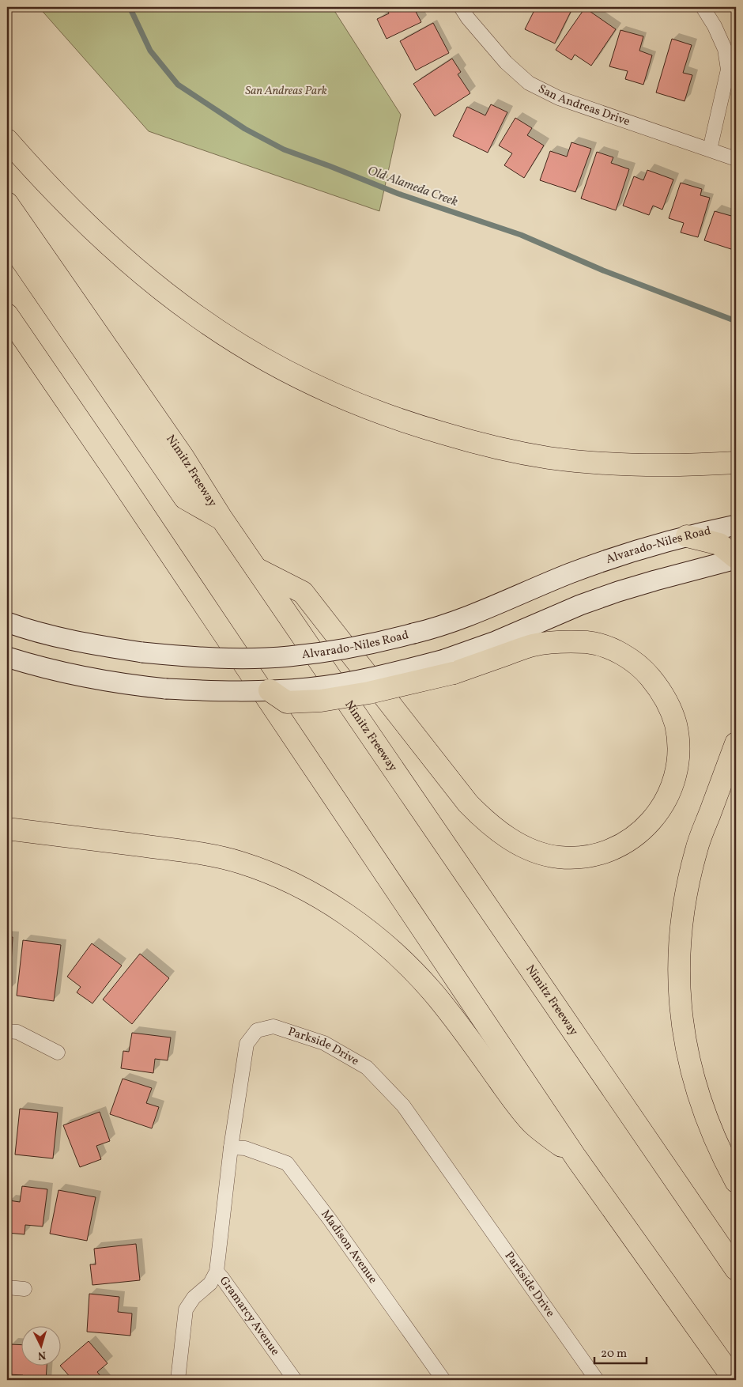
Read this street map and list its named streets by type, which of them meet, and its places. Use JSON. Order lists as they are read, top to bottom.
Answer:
{
  "streets": {
    "highway": ["Nimitz Freeway"],
    "main road": ["Alvarado-Niles Road"],
    "street": [
      "San Andreas Drive",
      "Parkside Drive",
      "Madison Avenue",
      "Gramarcy Avenue"
    ]
  },
  "crossings": [
    ["Parkside Drive", "Madison Avenue"],
    ["Parkside Drive", "Gramarcy Avenue"]
  ],
  "water": ["Old Alameda Creek"],
  "parks": ["San Andreas Park"],
  "scale_bar": "20 m",
  "north": "bottom"
}
